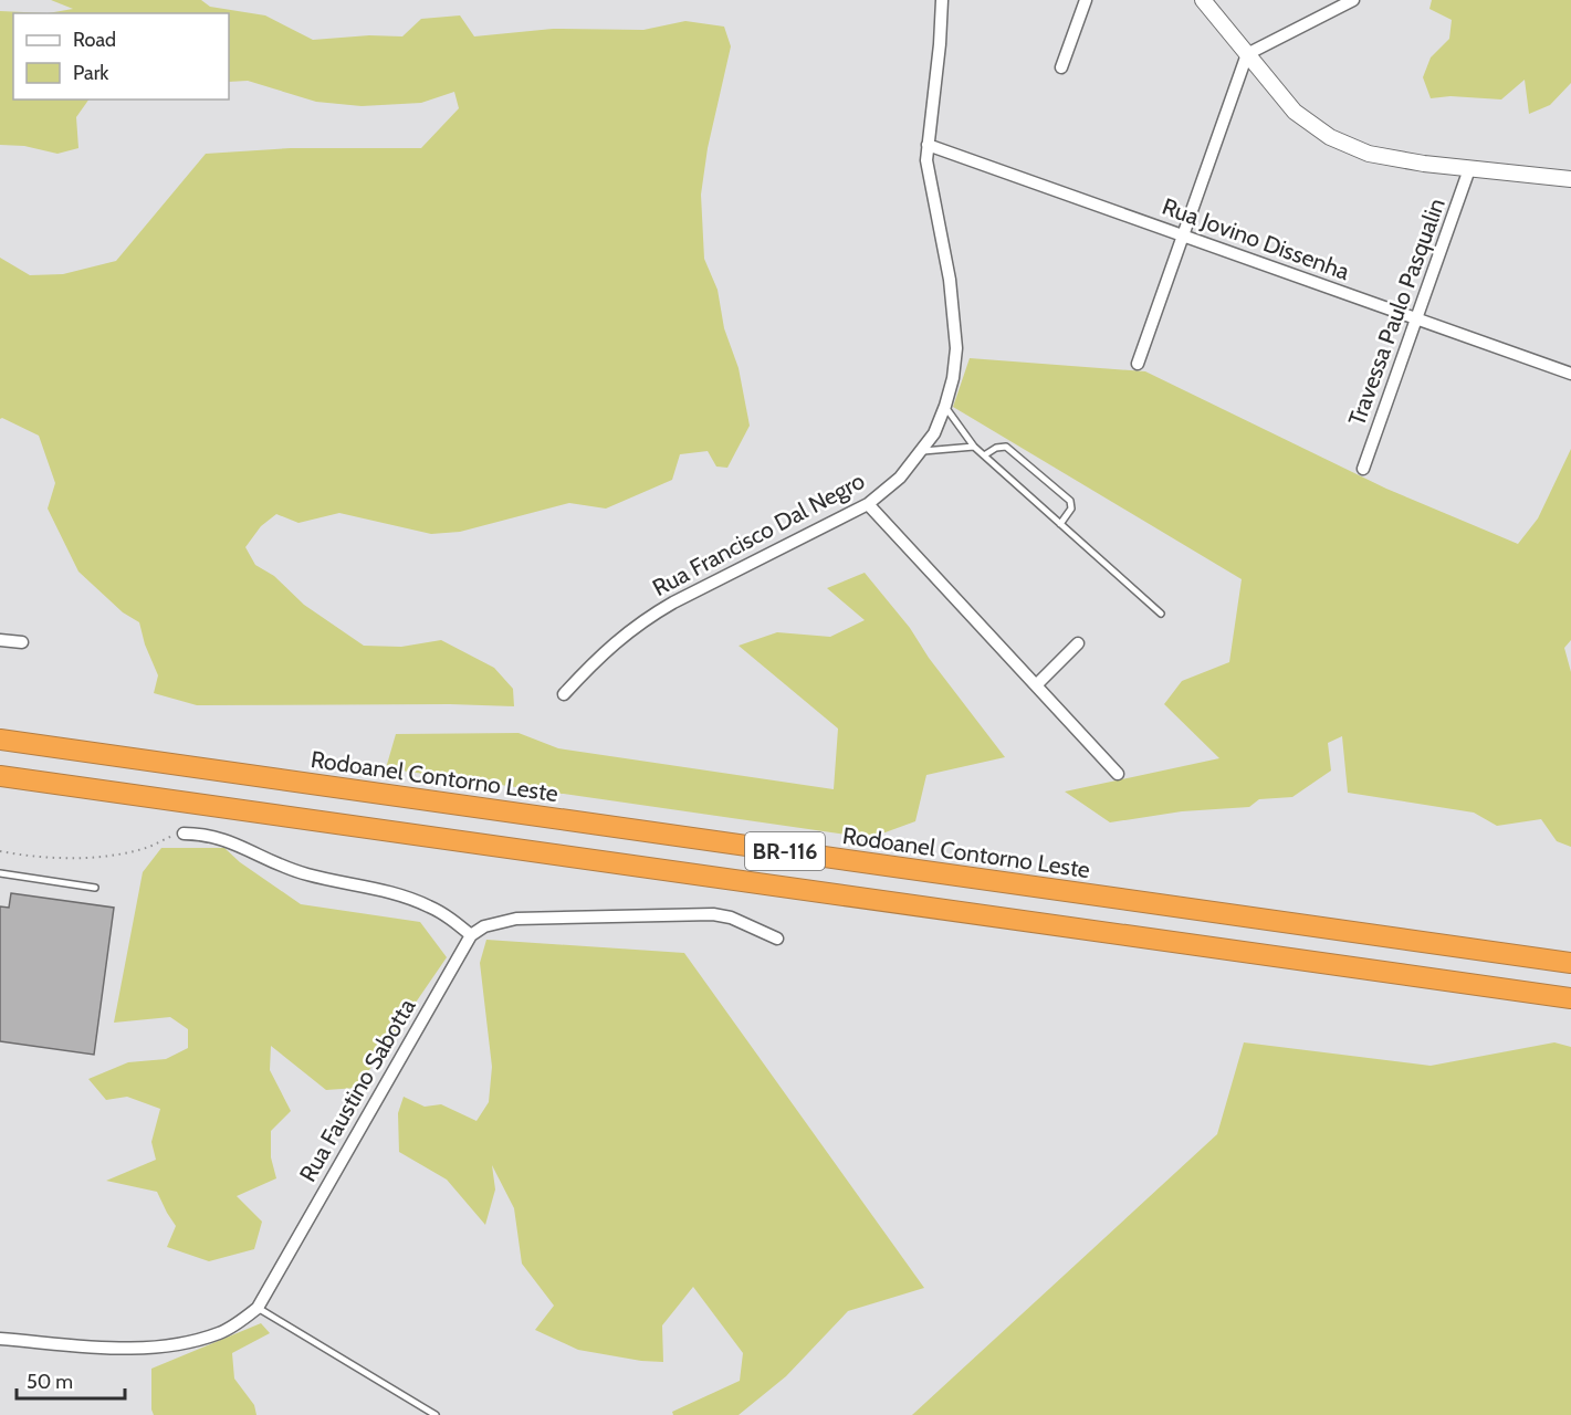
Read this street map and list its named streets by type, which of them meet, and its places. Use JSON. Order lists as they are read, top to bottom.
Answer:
{
  "streets": {
    "highway": ["Rodoanel Contorno Leste", "BR-116"],
    "street": [
      "Rua Jovino Dissenha",
      "Travessa Paulo Pasqualin",
      "Rua Francisco Dal Negro",
      "Rua Faustino Sabotta"
    ]
  },
  "crossings": [
    ["Rua Jovino Dissenha", "Travessa Paulo Pasqualin"],
    ["Rua Jovino Dissenha", "Rua Francisco Dal Negro"]
  ],
  "legend": ["Road", "Park"],
  "scale_bar": "50 m"
}
